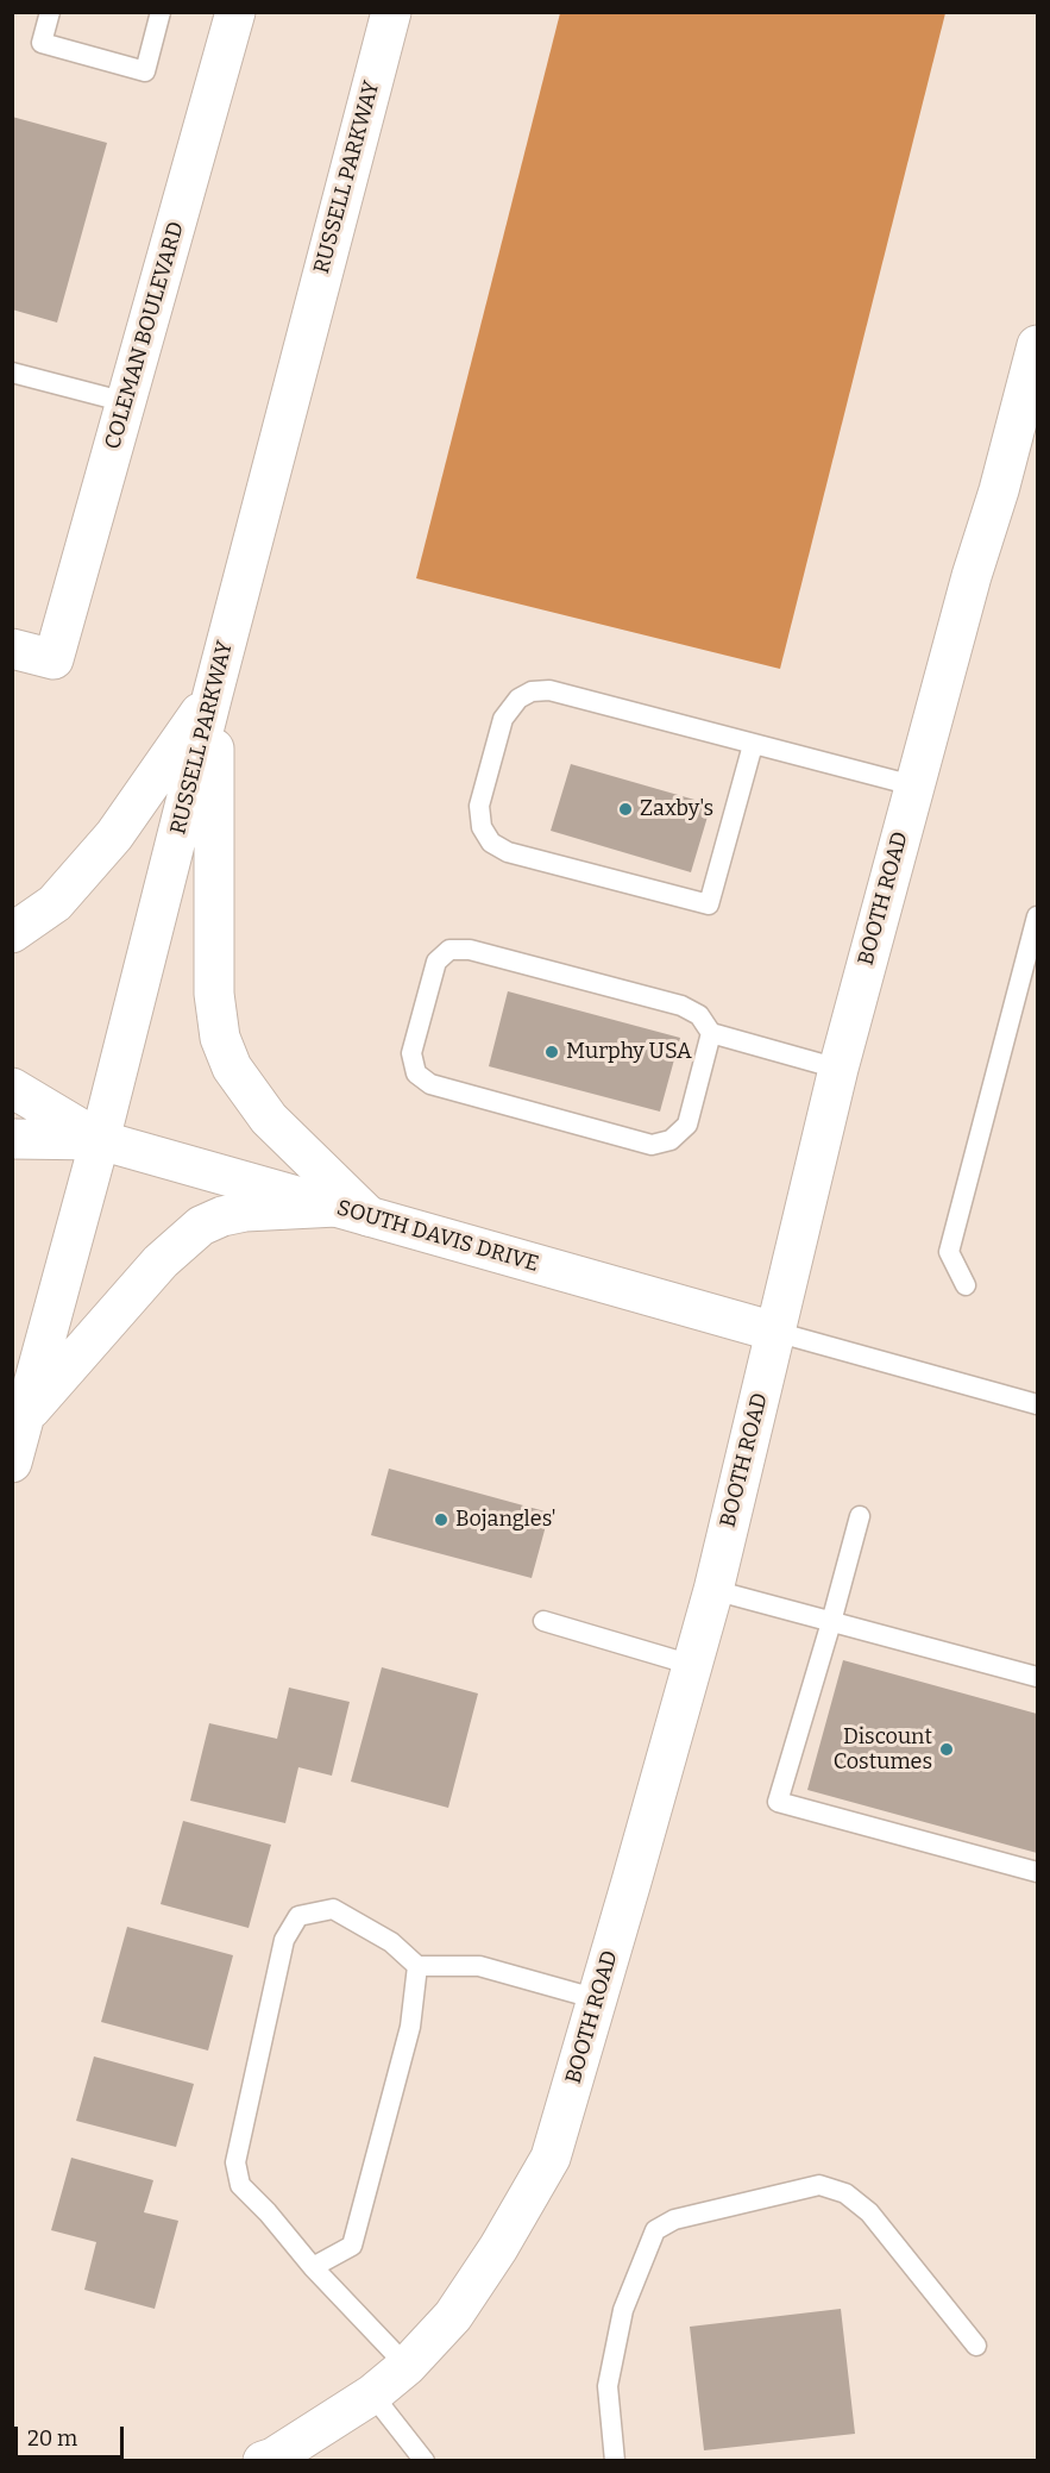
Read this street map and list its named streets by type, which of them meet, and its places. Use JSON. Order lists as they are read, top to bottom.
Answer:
{
  "streets": {
    "street": [
      "RUSSELL PARKWAY",
      "COLEMAN BOULEVARD",
      "BOOTH ROAD",
      "SOUTH DAVIS DRIVE"
    ]
  },
  "crossings": [
    ["RUSSELL PARKWAY", "SOUTH DAVIS DRIVE"],
    ["BOOTH ROAD", "SOUTH DAVIS DRIVE"]
  ],
  "places": [
    "Zaxby's",
    "Murphy USA",
    "Bojangles'",
    "Discount Costumes"
  ],
  "scale_bar": "20 m"
}
